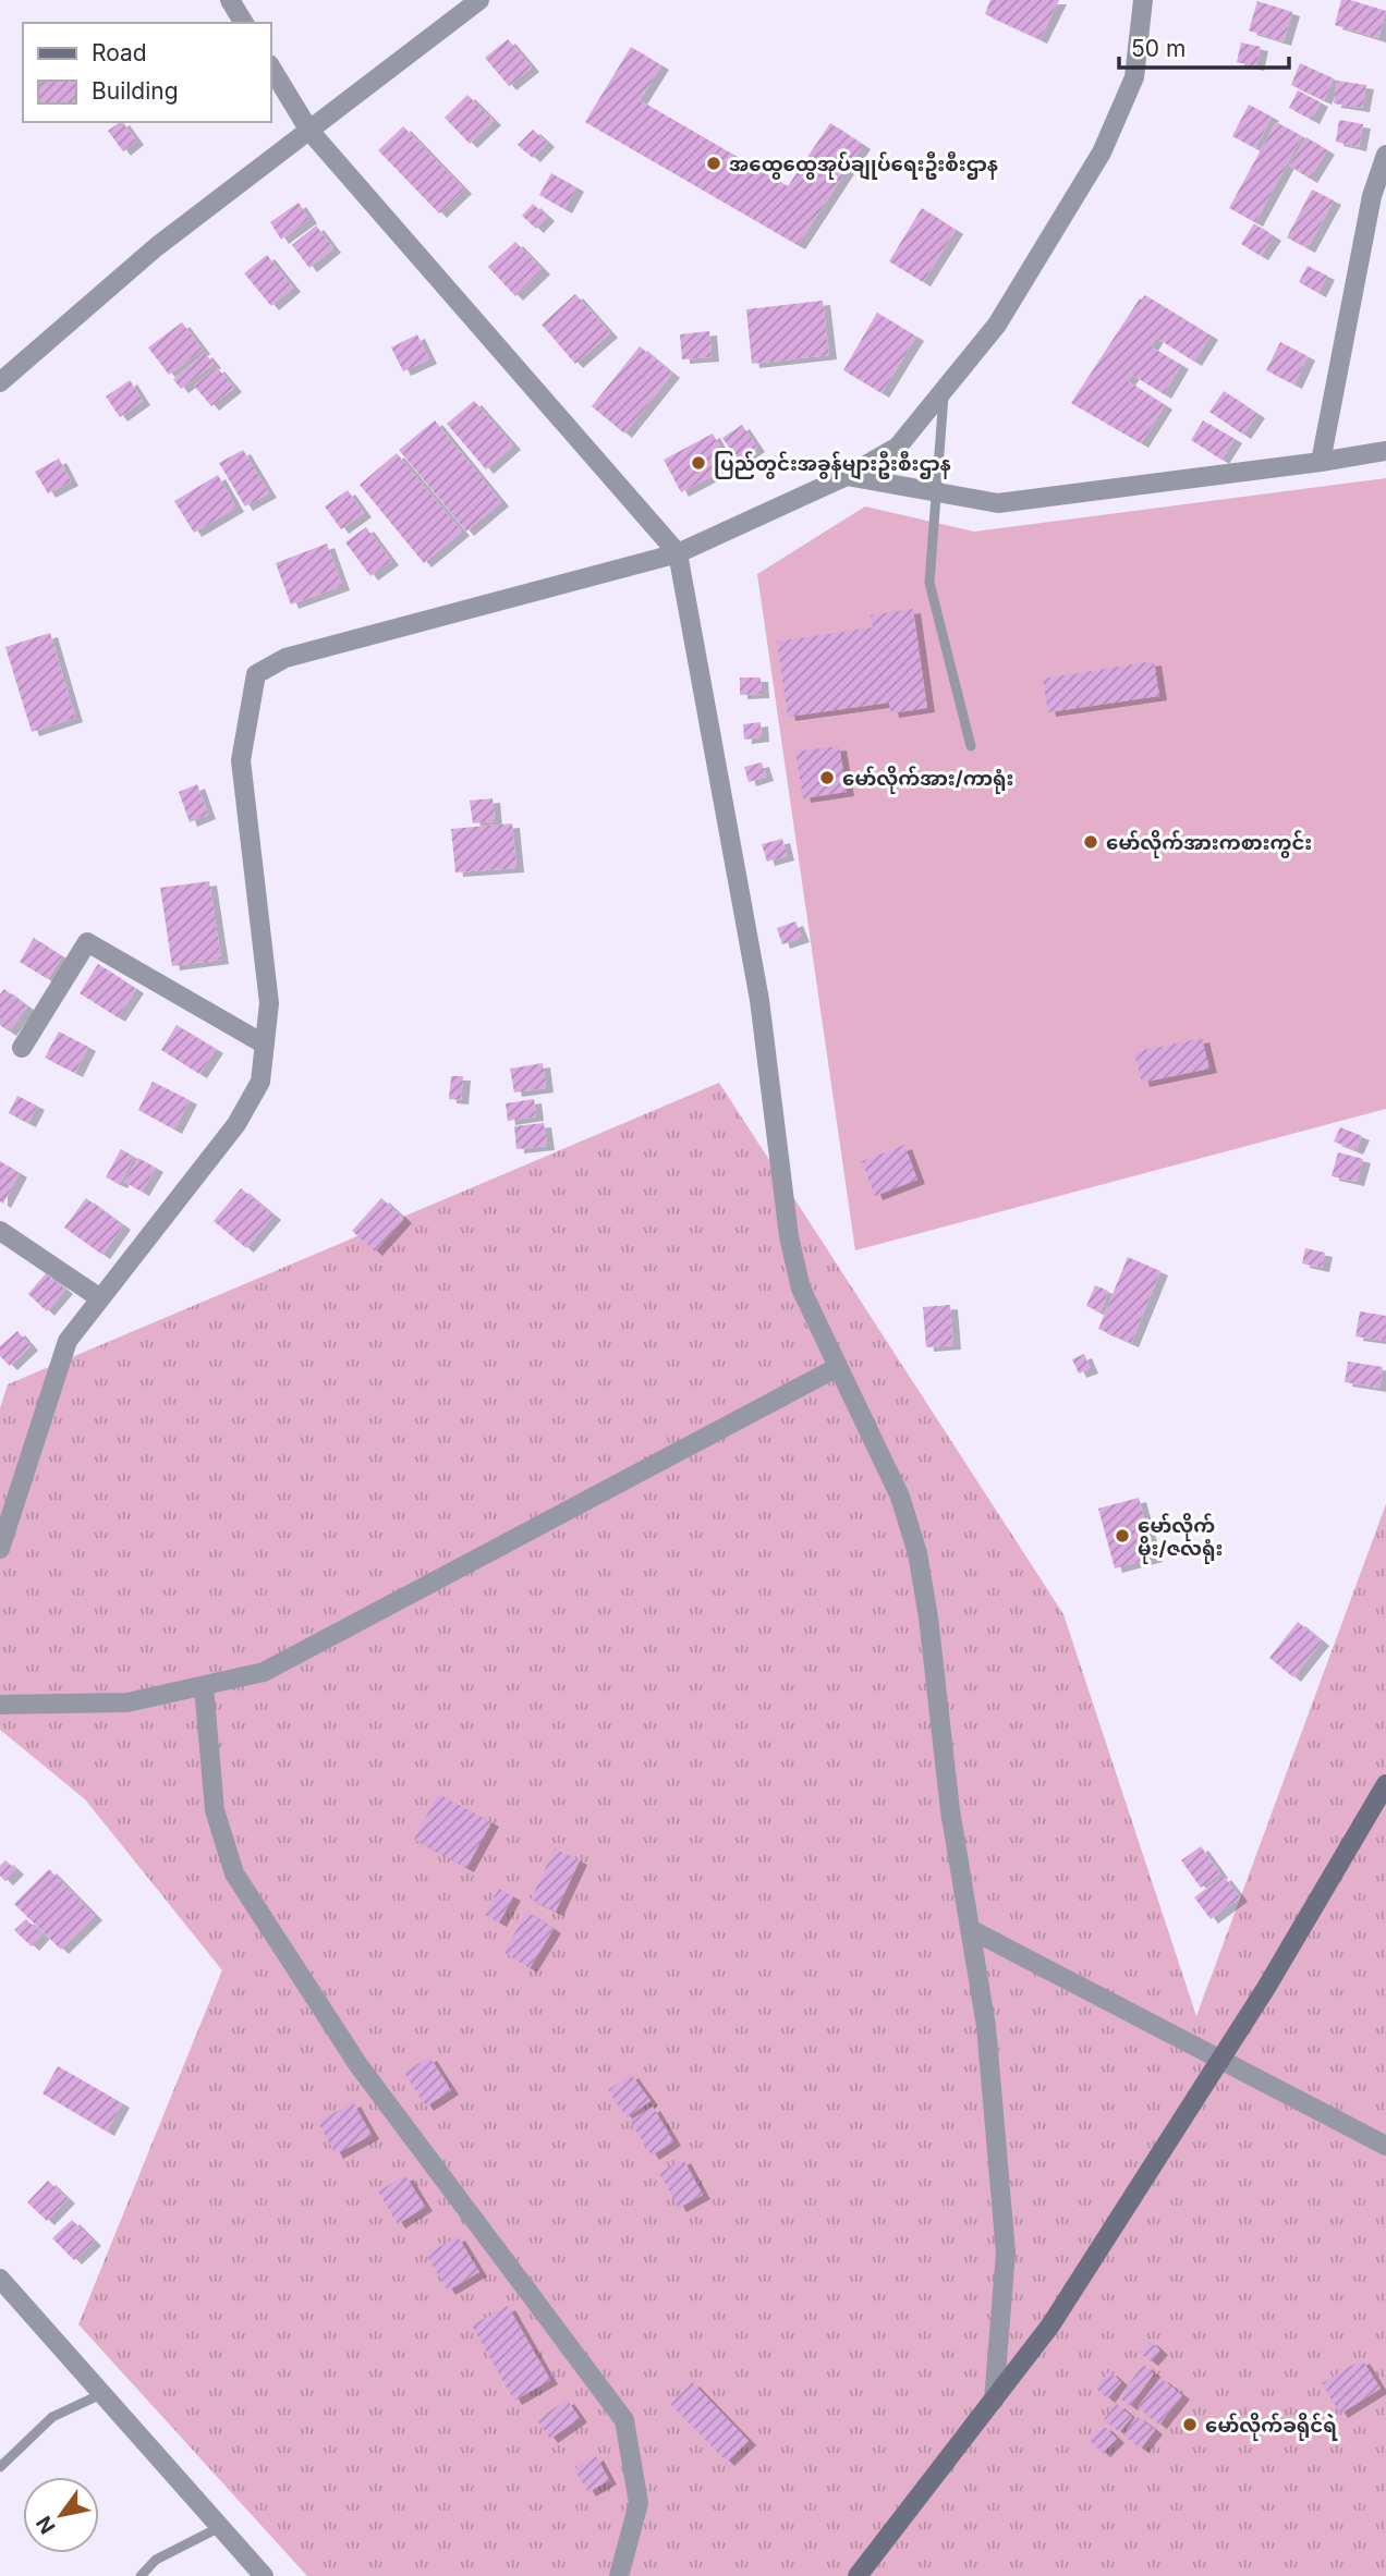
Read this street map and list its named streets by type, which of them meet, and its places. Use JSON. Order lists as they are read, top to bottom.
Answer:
{
  "places": [
    "အထွေထွေအုပ်ချုပ်ရေးဦးစီးဌာန",
    "ပြည်တွင်းအခွန်များဦးစီးဌာန",
    "မော်လိုက်အား/ကာရုံး",
    "မော်လိုက်အားကစားကွင်း",
    "မော်လိုက် မိုး/ဇလရုံး",
    "မော်လိုက်ခရိုင်ရဲ"
  ],
  "legend": ["Road", "Building"],
  "scale_bar": "50 m",
  "north": "bottom left"
}
